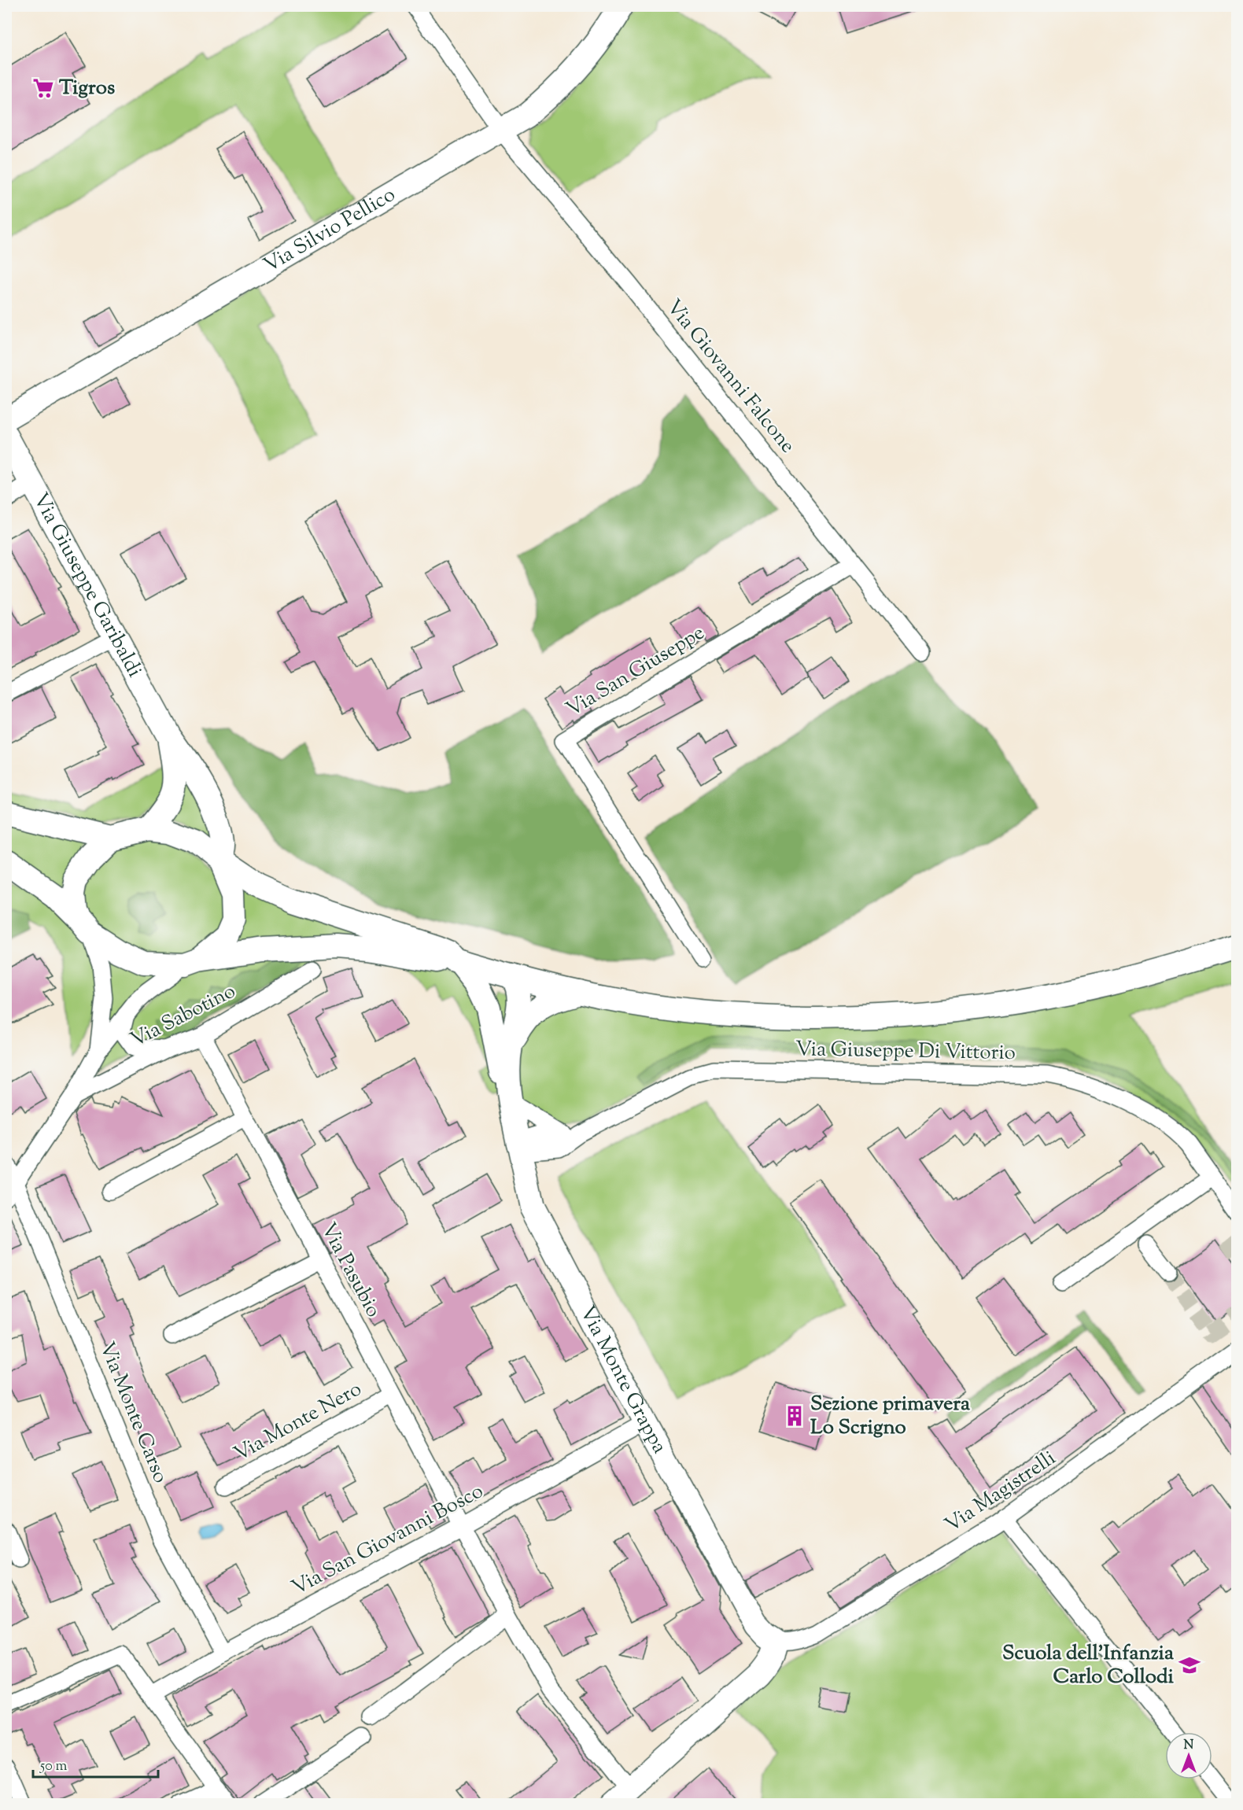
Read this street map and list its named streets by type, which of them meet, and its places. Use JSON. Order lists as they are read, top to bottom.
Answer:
{
  "streets": {
    "street": [
      "Via Silvio Pellico",
      "Via Giovanni Falcone",
      "Via Giuseppe Garibaldi",
      "Via San Giuseppe",
      "Via Sabotino",
      "Via Giuseppe Di Vittorio",
      "Via Pasubio",
      "Via Monte Grappa",
      "Via Monte Carso",
      "Via Monte Nero",
      "Via Magistrelli",
      "Via San Giovanni Bosco"
    ]
  },
  "crossings": [
    ["Via Silvio Pellico", "Via Giovanni Falcone"],
    ["Via Giovanni Falcone", "Via San Giuseppe"],
    ["Via Sabotino", "Via Pasubio"],
    ["Via Sabotino", "Via Monte Carso"],
    ["Via Giuseppe Di Vittorio", "Via Monte Grappa"],
    ["Via Pasubio", "Via Monte Nero"],
    ["Via Pasubio", "Via San Giovanni Bosco"],
    ["Via Monte Grappa", "Via Magistrelli"],
    ["Via Monte Grappa", "Via San Giovanni Bosco"],
    ["Via Monte Carso", "Via San Giovanni Bosco"]
  ],
  "places": {
    "supermarket": ["Tigros"],
    "building": ["Sezione primavera Lo Scrigno"],
    "school or university": ["Scuola dell'Infanzia Carlo Collodi"]
  },
  "scale_bar": "50 m",
  "north": "top"
}
